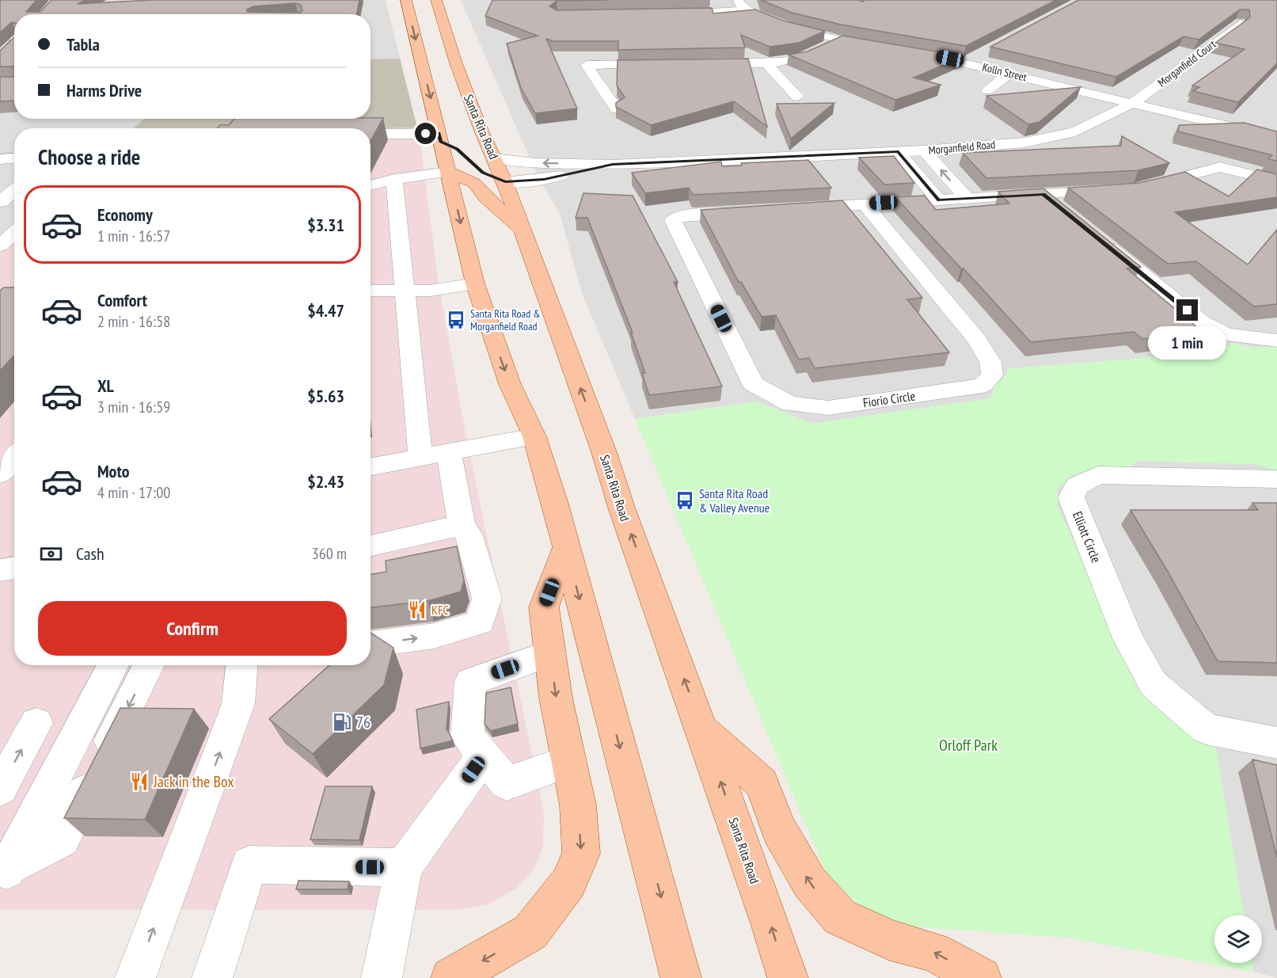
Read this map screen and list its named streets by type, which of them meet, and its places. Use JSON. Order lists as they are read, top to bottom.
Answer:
{
  "streets": {
    "main road": ["Santa Rita Road"],
    "street": [
      "Morganfield Court",
      "Kolln Street",
      "Morganfield Road",
      "Fiorio Circle",
      "Elliott Circle"
    ]
  },
  "crossings": [
    ["Morganfield Court", "Kolln Street"],
    ["Morganfield Court", "Morganfield Road"],
    ["Kolln Street", "Morganfield Road"],
    ["Santa Rita Road", "Morganfield Road"]
  ],
  "parks": ["Orloff Park"],
  "places": {
    "bus stop": ["Santa Rita Road & Morganfield Road", "Santa Rita Road & Valley Avenue"],
    "restaurant": ["KFC", "Jack in the Box"],
    "fuel station": ["76"]
  },
  "page": {
    "banner": ["Tabla", "Harms Drive"],
    "heading": "Choose a ride",
    "list": [
      {
        "name": "Economy",
        "note": "1 min · 16:57",
        "value": "$3.31"
      },
      {
        "name": "Comfort",
        "note": "2 min · 16:58",
        "value": "$4.47"
      },
      {
        "name": "XL",
        "note": "3 min · 16:59",
        "value": "$5.63"
      },
      {
        "name": "Moto",
        "note": "4 min · 17:00",
        "value": "$2.43"
      }
    ],
    "bubble": "1 min",
    "pay": ["Cash", "360 m"],
    "buttons": "Confirm"
  }
}
